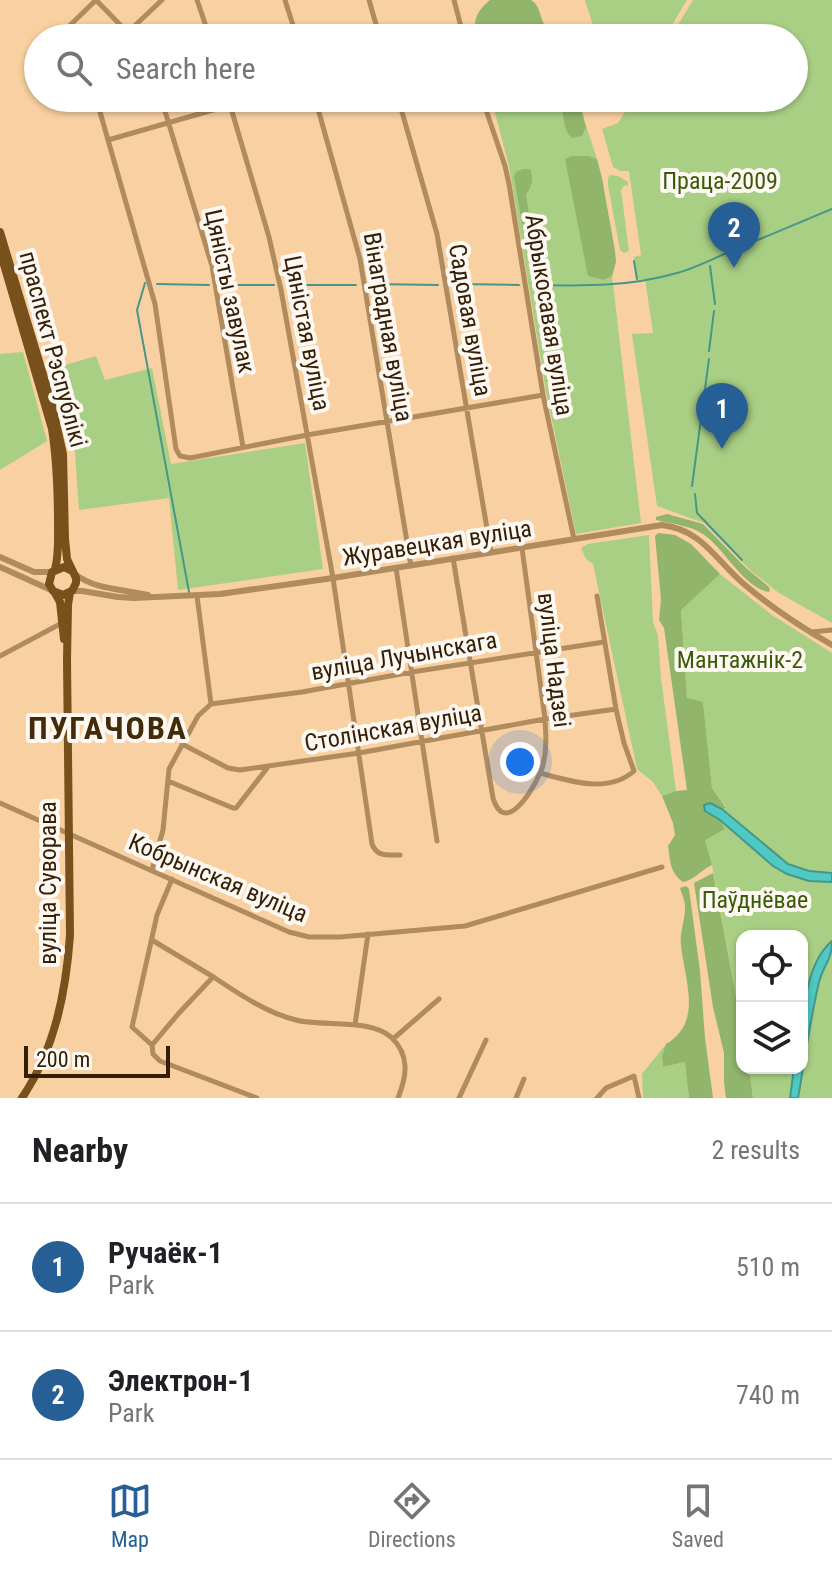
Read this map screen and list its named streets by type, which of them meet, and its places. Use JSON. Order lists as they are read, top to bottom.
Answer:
{
  "streets": {
    "main road": ["праспект Рэспублікі", "вуліца Суворава"],
    "street": [
      "Цяністы завулак",
      "Абрыкосавая вуліца",
      "Садовая вуліца",
      "Вінаградная вуліца",
      "Цяністая вуліца",
      "Журавецкая вуліца",
      "вуліца Лучынскага",
      "вуліца Надзеі",
      "Столінская вуліца",
      "Кобрынская вуліца"
    ]
  },
  "crossings": [
    ["Абрыкосавая вуліца", "Журавецкая вуліца"],
    ["Садовая вуліца", "Журавецкая вуліца"],
    ["Вінаградная вуліца", "Журавецкая вуліца"],
    ["Цяністая вуліца", "Журавецкая вуліца"],
    ["Цяністая вуліца", "вуліца Лучынскага"],
    ["Цяністая вуліца", "Столінская вуліца"],
    ["праспект Рэспублікі", "Журавецкая вуліца"],
    ["праспект Рэспублікі", "вуліца Суворава"],
    ["Журавецкая вуліца", "вуліца Надзеі"],
    ["Журавецкая вуліца", "вуліца Суворава"],
    ["вуліца Лучынскага", "вуліца Надзеі"],
    ["вуліца Надзеі", "Столінская вуліца"],
    ["Кобрынская вуліца", "вуліца Суворава"]
  ],
  "districts": ["ПУГАЧОВА"],
  "parks": ["Праца-2009", "Мантажнік-2", "Паўднёвае"],
  "scale_bar": "200 m",
  "page": {
    "search": "Search here",
    "pins": ["2", "1"],
    "scale": "200 m",
    "heading": ["Nearby", "2 results"],
    "list": [
      {
        "mark": "1",
        "name": "Ручаёк-1",
        "note": "Park",
        "value": "510 m"
      },
      {
        "mark": "2",
        "name": "Электрон-1",
        "note": "Park",
        "value": "740 m"
      }
    ],
    "nav": ["Map", "Directions", "Saved"]
  }
}
